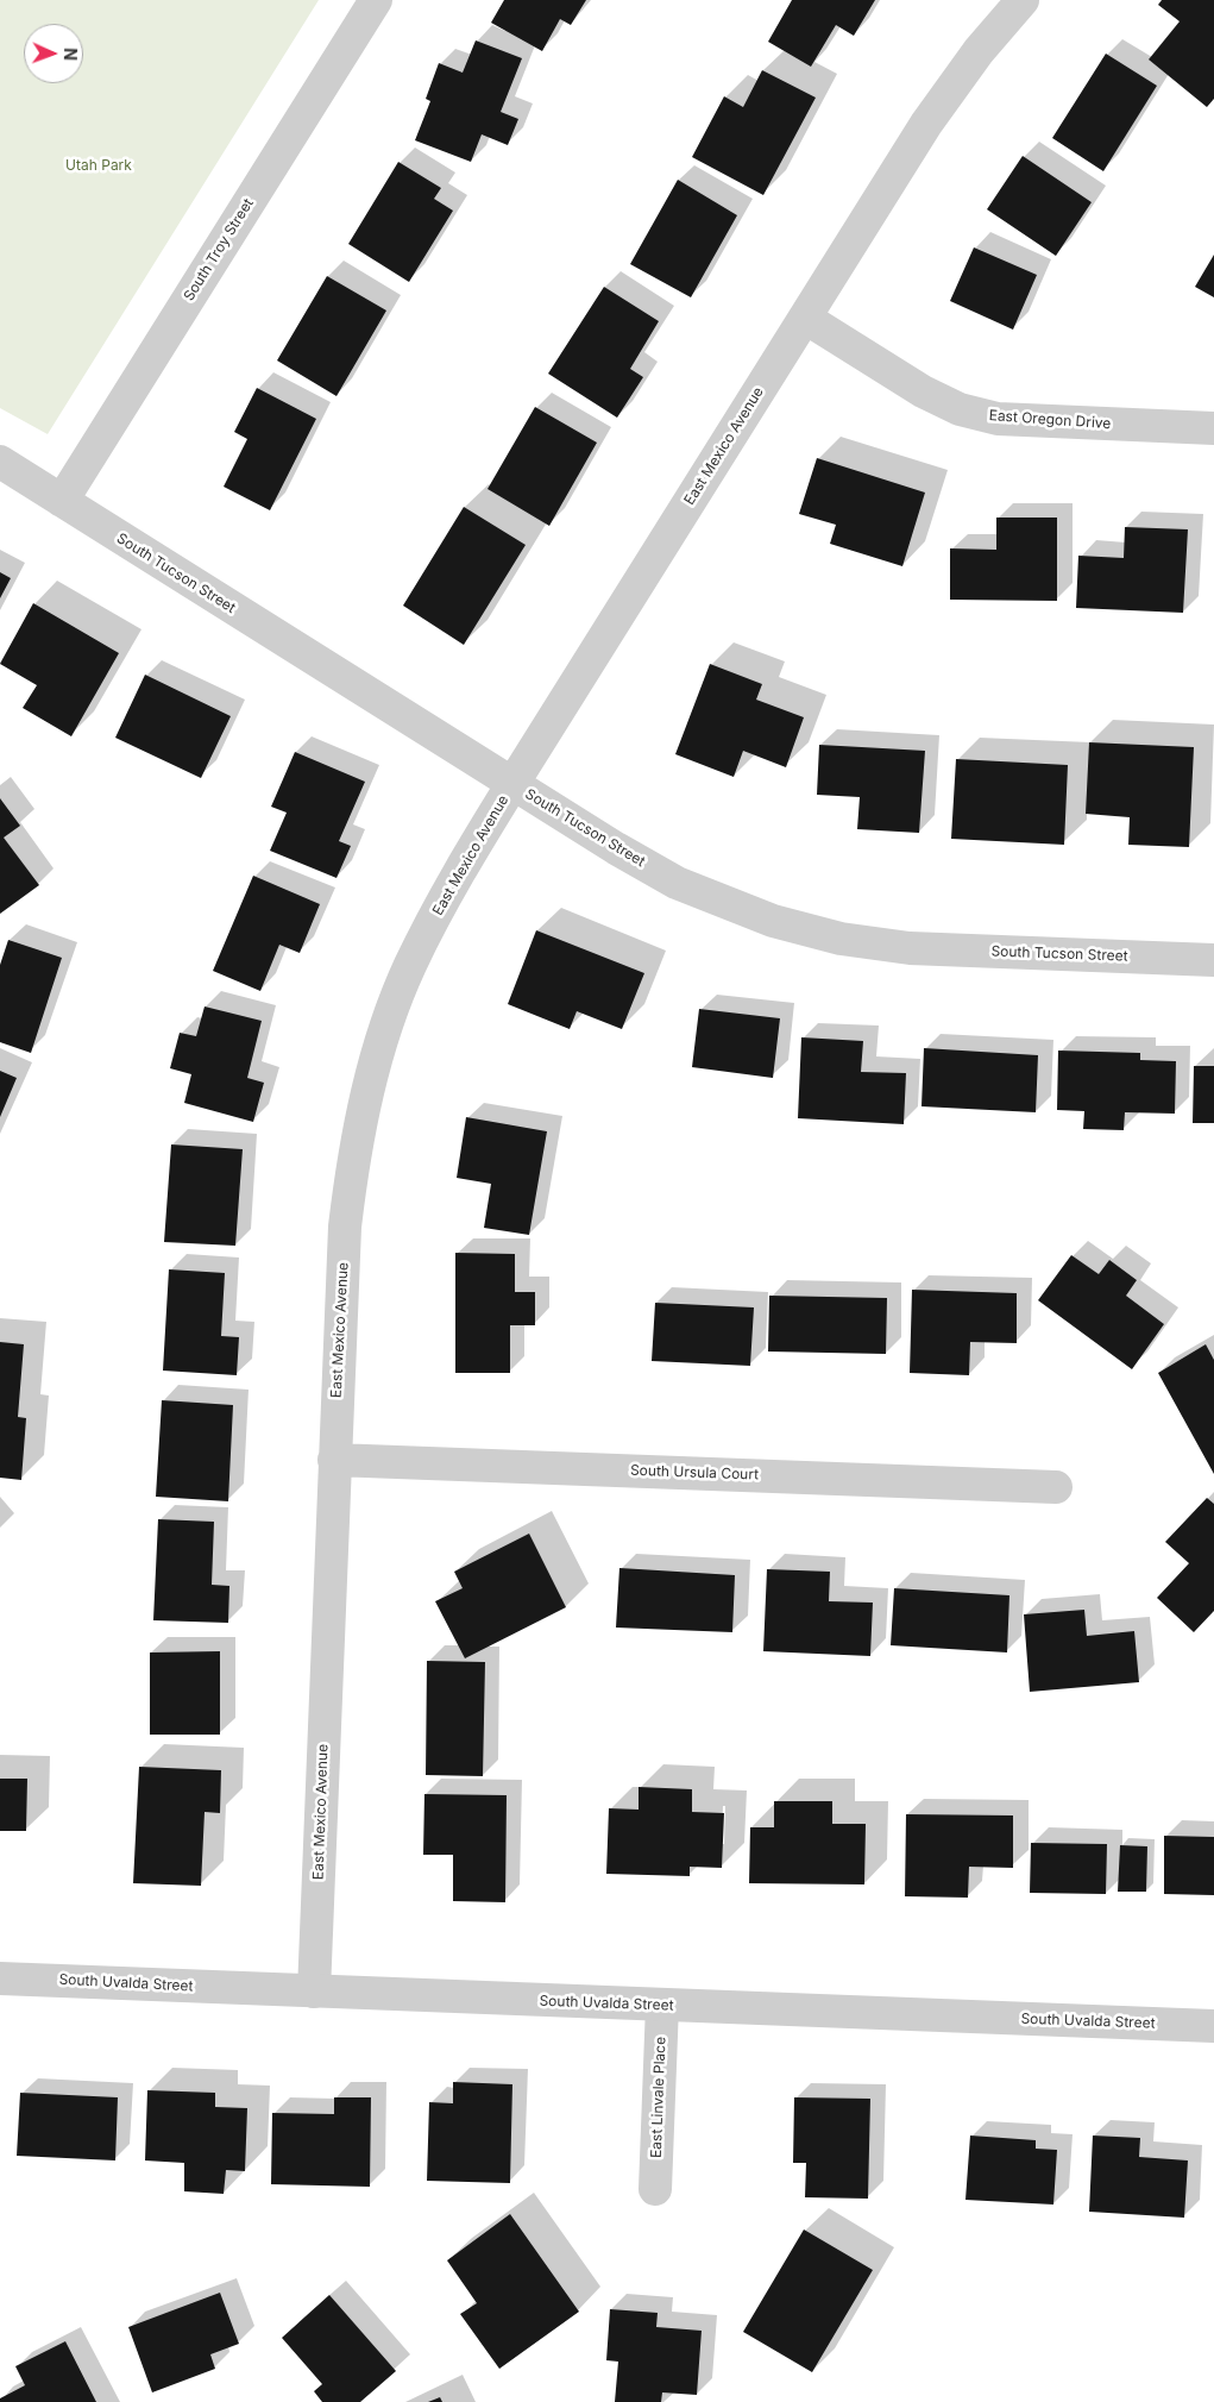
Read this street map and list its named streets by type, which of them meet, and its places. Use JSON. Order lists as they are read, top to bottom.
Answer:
{
  "streets": {
    "street": [
      "South Troy Street",
      "East Oregon Drive",
      "East Mexico Avenue",
      "South Tucson Street",
      "South Ursula Court",
      "South Uvalda Street",
      "East Linvale Place"
    ]
  },
  "crossings": [
    ["South Troy Street", "South Tucson Street"],
    ["East Oregon Drive", "East Mexico Avenue"],
    ["East Mexico Avenue", "South Tucson Street"],
    ["East Mexico Avenue", "South Ursula Court"],
    ["East Mexico Avenue", "South Uvalda Street"],
    ["South Uvalda Street", "East Linvale Place"]
  ],
  "parks": ["Utah Park"],
  "north": "right"
}
